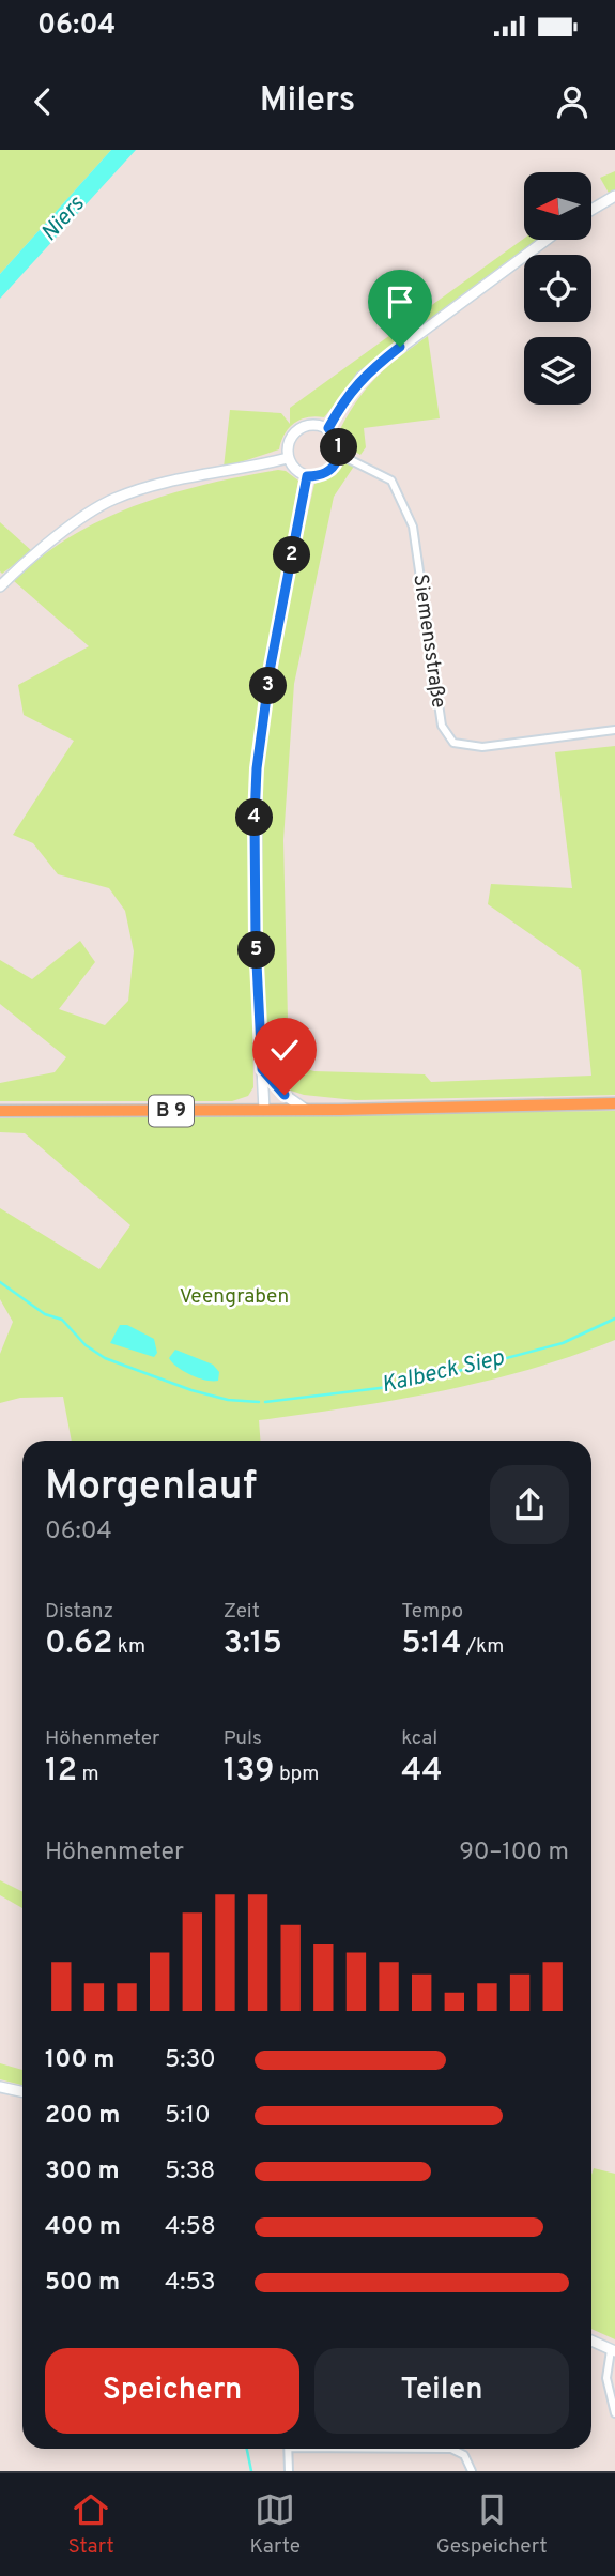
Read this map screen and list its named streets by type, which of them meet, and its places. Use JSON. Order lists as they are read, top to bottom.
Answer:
{
  "streets": {
    "main road": ["B 9"],
    "street": ["Siemensstraße"]
  },
  "water": ["Niers", "Kalbeck Siep"],
  "parks": ["Veengraben"],
  "north": "left",
  "page": {
    "status": "06:04",
    "header": "Milers",
    "pins": [
      "1",
      "2",
      "3",
      "4",
      "5"
    ],
    "heading": ["Morgenlauf", "06:04"],
    "stats": [
      ["Distanz", "0.62 km"],
      ["Zeit", "3:15"],
      ["Tempo", "5:14 /km"],
      ["Höhenmeter", "12 m"],
      ["Puls", "139 bpm"],
      ["kcal", "44"]
    ],
    "chart": ["Höhenmeter", "90–100 m"],
    "list": [
      {
        "name": "100 m",
        "note": "5:30"
      },
      {
        "name": "200 m",
        "note": "5:10"
      },
      {
        "name": "300 m",
        "note": "5:38"
      },
      {
        "name": "400 m",
        "note": "4:58"
      },
      {
        "name": "500 m",
        "note": "4:53"
      }
    ],
    "buttons": ["Speichern", "Teilen"],
    "tabs": ["Start", "Karte", "Gespeichert"]
  }
}
